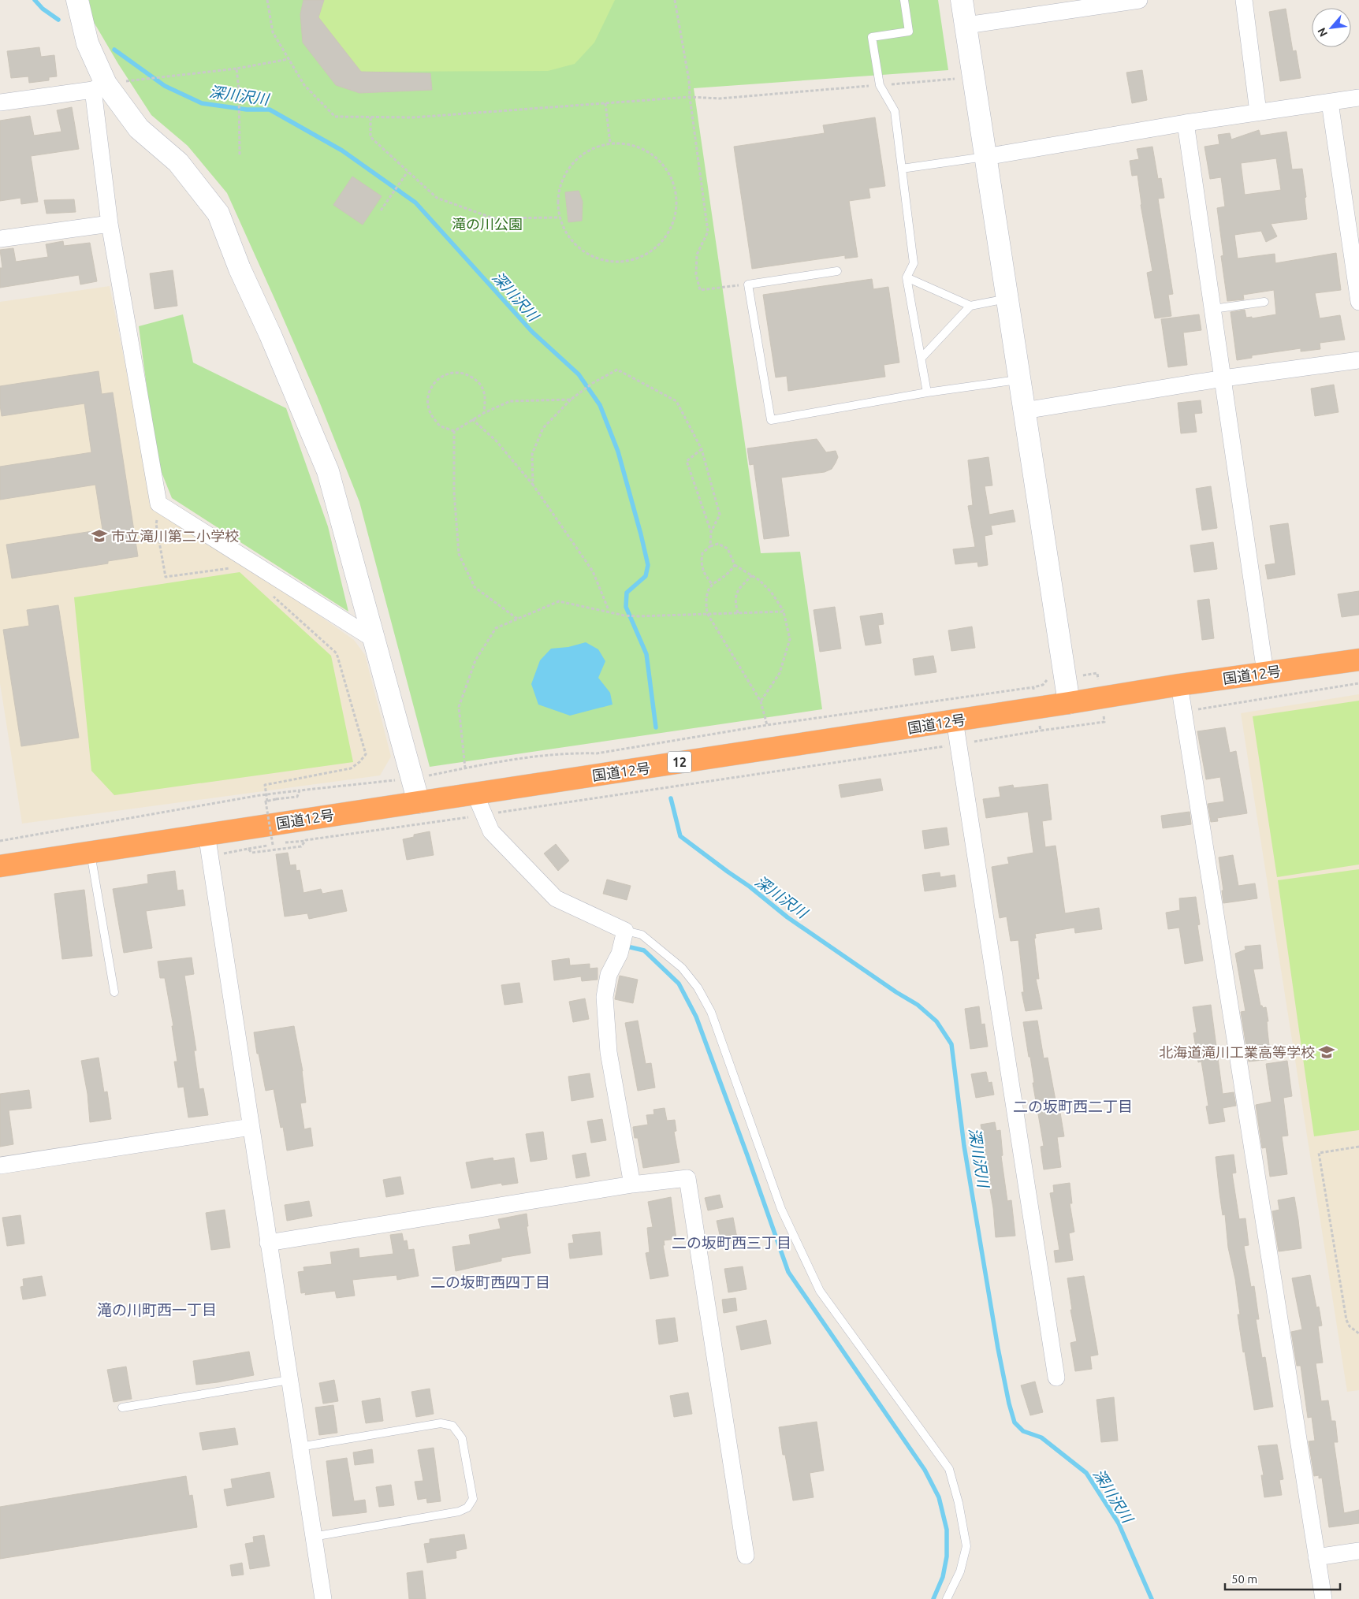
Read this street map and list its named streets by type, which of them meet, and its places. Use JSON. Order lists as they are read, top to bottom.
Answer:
{
  "streets": {
    "highway": ["国道12号", "12"]
  },
  "districts": [
    "二の坂町西二丁目",
    "二の坂町西三丁目",
    "二の坂町西四丁目",
    "滝の川町西一丁目"
  ],
  "water": ["深川沢川"],
  "parks": ["滝の川公園"],
  "places": {
    "school or university": ["市立滝川第二小学校", "北海道滝川工業高等学校"]
  },
  "scale_bar": "50 m",
  "north": "bottom left"
}
